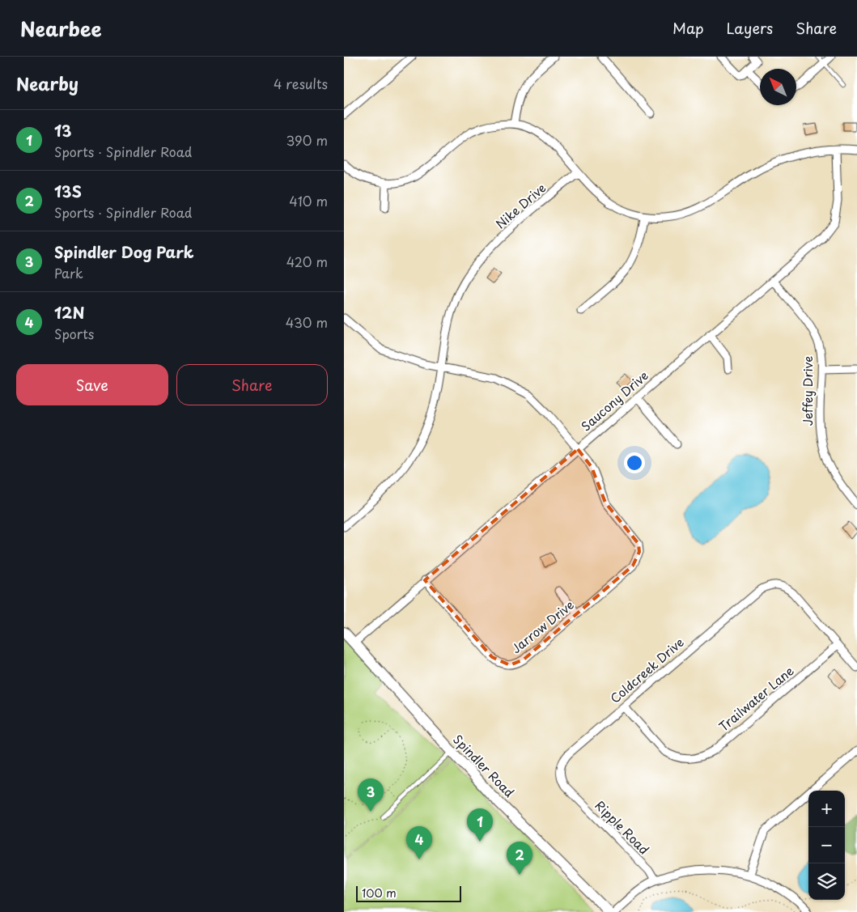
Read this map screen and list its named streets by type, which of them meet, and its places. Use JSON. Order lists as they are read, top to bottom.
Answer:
{
  "streets": {
    "street": [
      "Nike Drive",
      "Jeffey Drive",
      "Saucony Drive",
      "Jarrow Drive",
      "Coldcreek Drive",
      "Trailwater Lane",
      "Spindler Road",
      "Ripple Road"
    ]
  },
  "crossings": [
    ["Jeffey Drive", "Saucony Drive"],
    ["Saucony Drive", "Jarrow Drive"],
    ["Saucony Drive", "Spindler Road"],
    ["Coldcreek Drive", "Trailwater Lane"],
    ["Coldcreek Drive", "Ripple Road"]
  ],
  "scale_bar": "100 m",
  "north": "top left",
  "page": {
    "header": "Nearbee",
    "nav": ["Map", "Layers", "Share"],
    "heading": ["Nearby", "4 results"],
    "list": [
      {
        "mark": "1",
        "name": "13",
        "note": "Sports · Spindler Road",
        "value": "390 m"
      },
      {
        "mark": "2",
        "name": "13S",
        "note": "Sports · Spindler Road",
        "value": "410 m"
      },
      {
        "mark": "3",
        "name": "Spindler Dog Park",
        "note": "Park",
        "value": "420 m"
      },
      {
        "mark": "4",
        "name": "12N",
        "note": "Sports",
        "value": "430 m"
      }
    ],
    "buttons": ["Save", "Share"],
    "pins": [
      "3",
      "1",
      "4",
      "2"
    ],
    "map_buttons": ["+", "−"],
    "scale": "100 m"
  }
}
